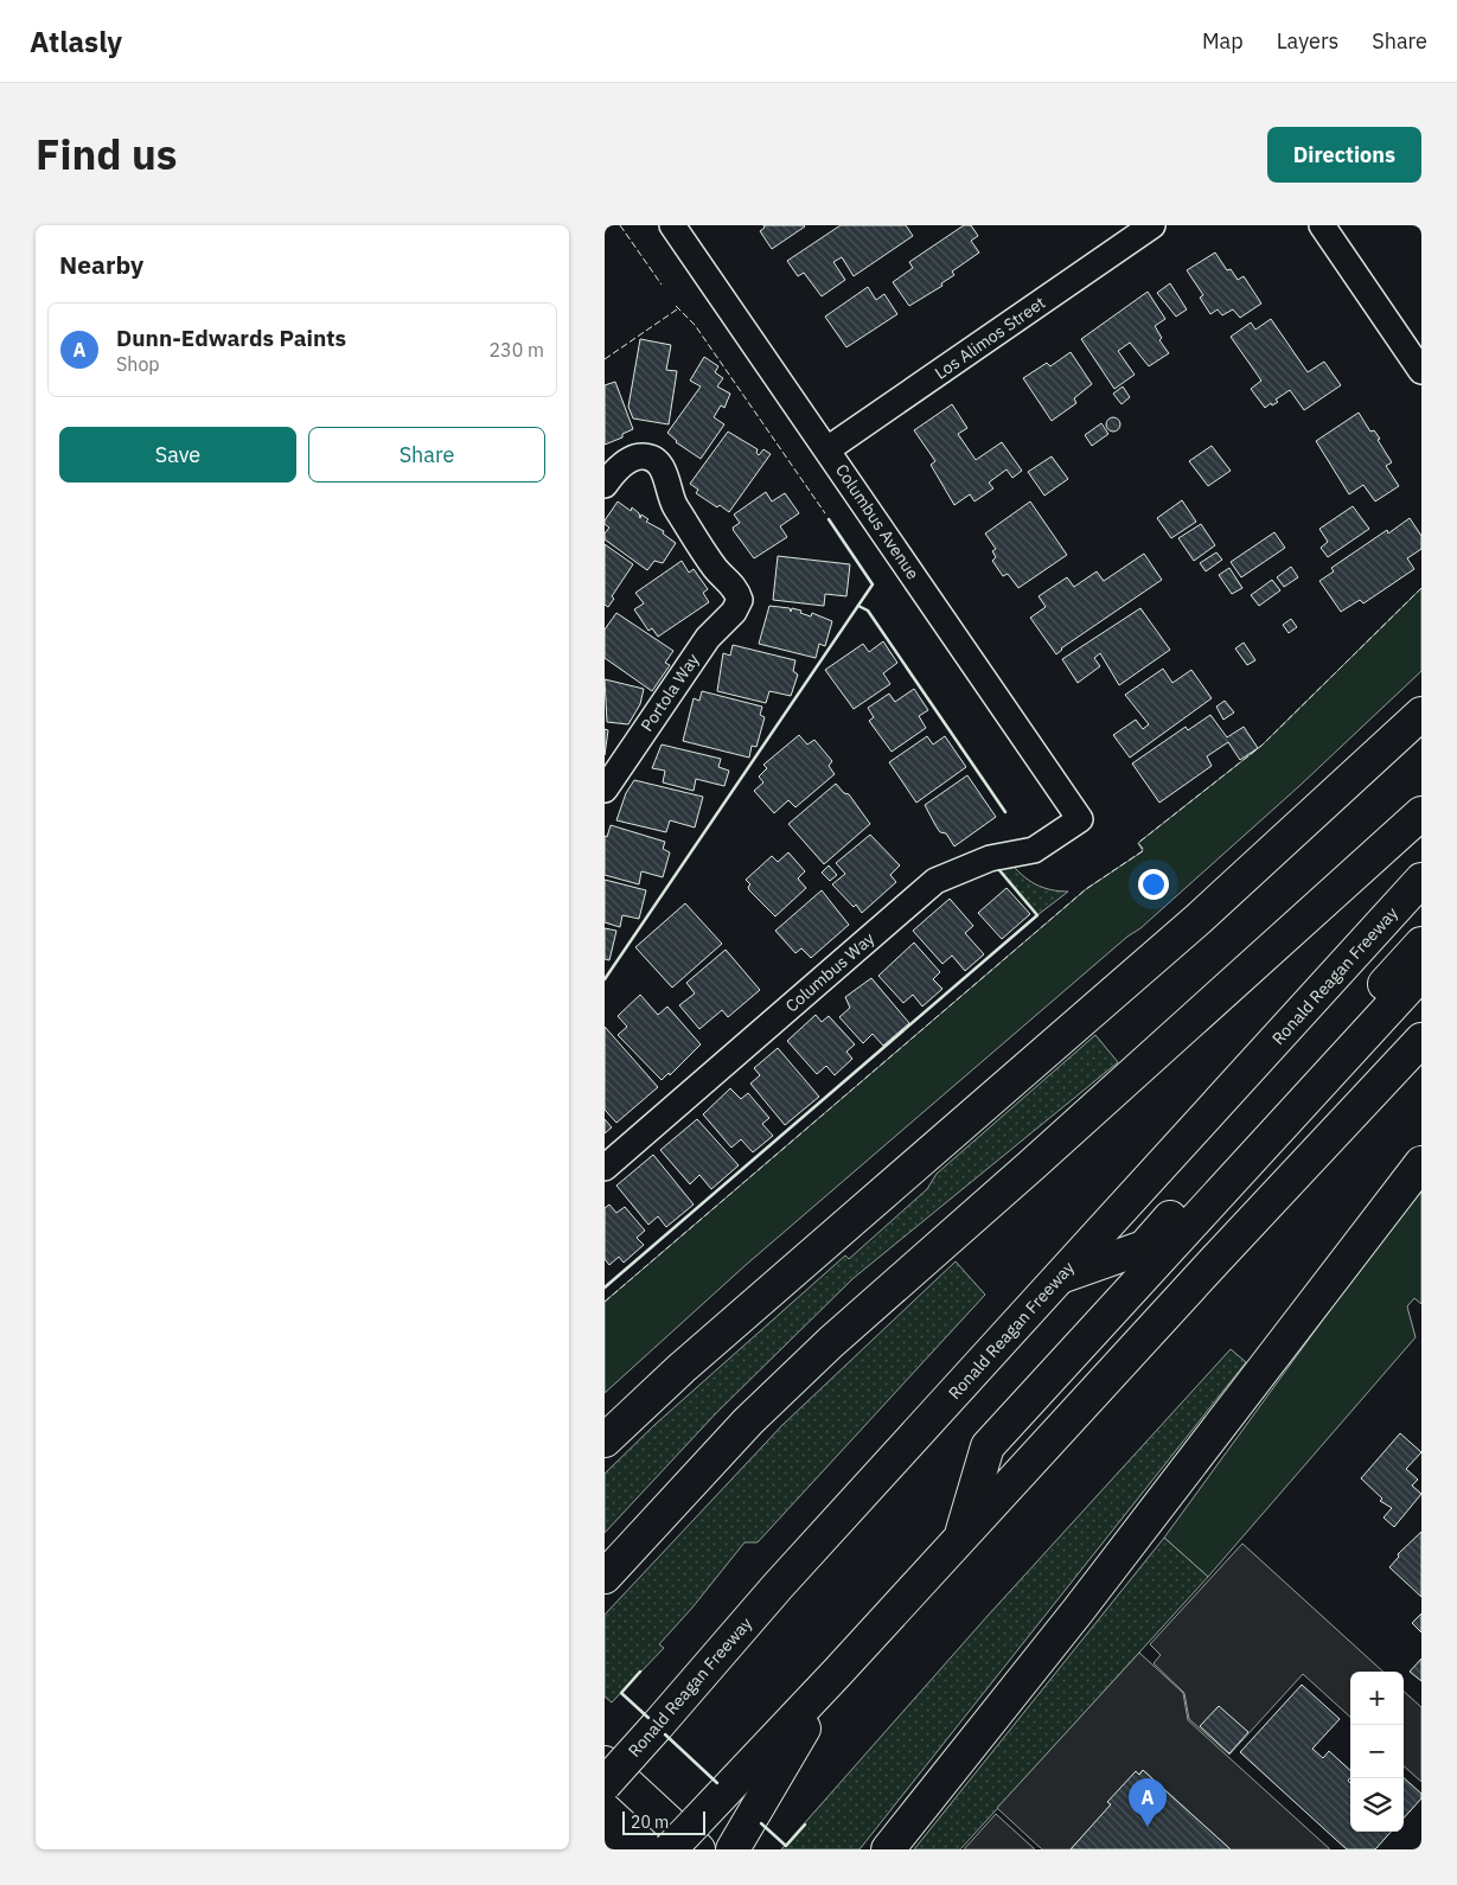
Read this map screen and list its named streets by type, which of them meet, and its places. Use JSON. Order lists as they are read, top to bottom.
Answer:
{
  "streets": {
    "main road": ["Ronald Reagan Freeway"],
    "street": [
      "Los Alimos Street",
      "Columbus Avenue",
      "Portola Way",
      "Columbus Way"
    ]
  },
  "crossings": [
    ["Los Alimos Street", "Columbus Avenue"],
    ["Columbus Avenue", "Columbus Way"]
  ],
  "scale_bar": "20 m",
  "page": {
    "header": "Atlasly",
    "nav": ["Map", "Layers", "Share"],
    "title": "Find us",
    "buttons": [
      "Directions",
      ["Save", "Share"]
    ],
    "heading": "Nearby",
    "list": [
      {
        "mark": "A",
        "name": "Dunn-Edwards Paints",
        "note": "Shop",
        "value": "230 m"
      }
    ],
    "map_buttons": ["+", "−"],
    "pins": "A",
    "scale": "20 m"
  }
}
